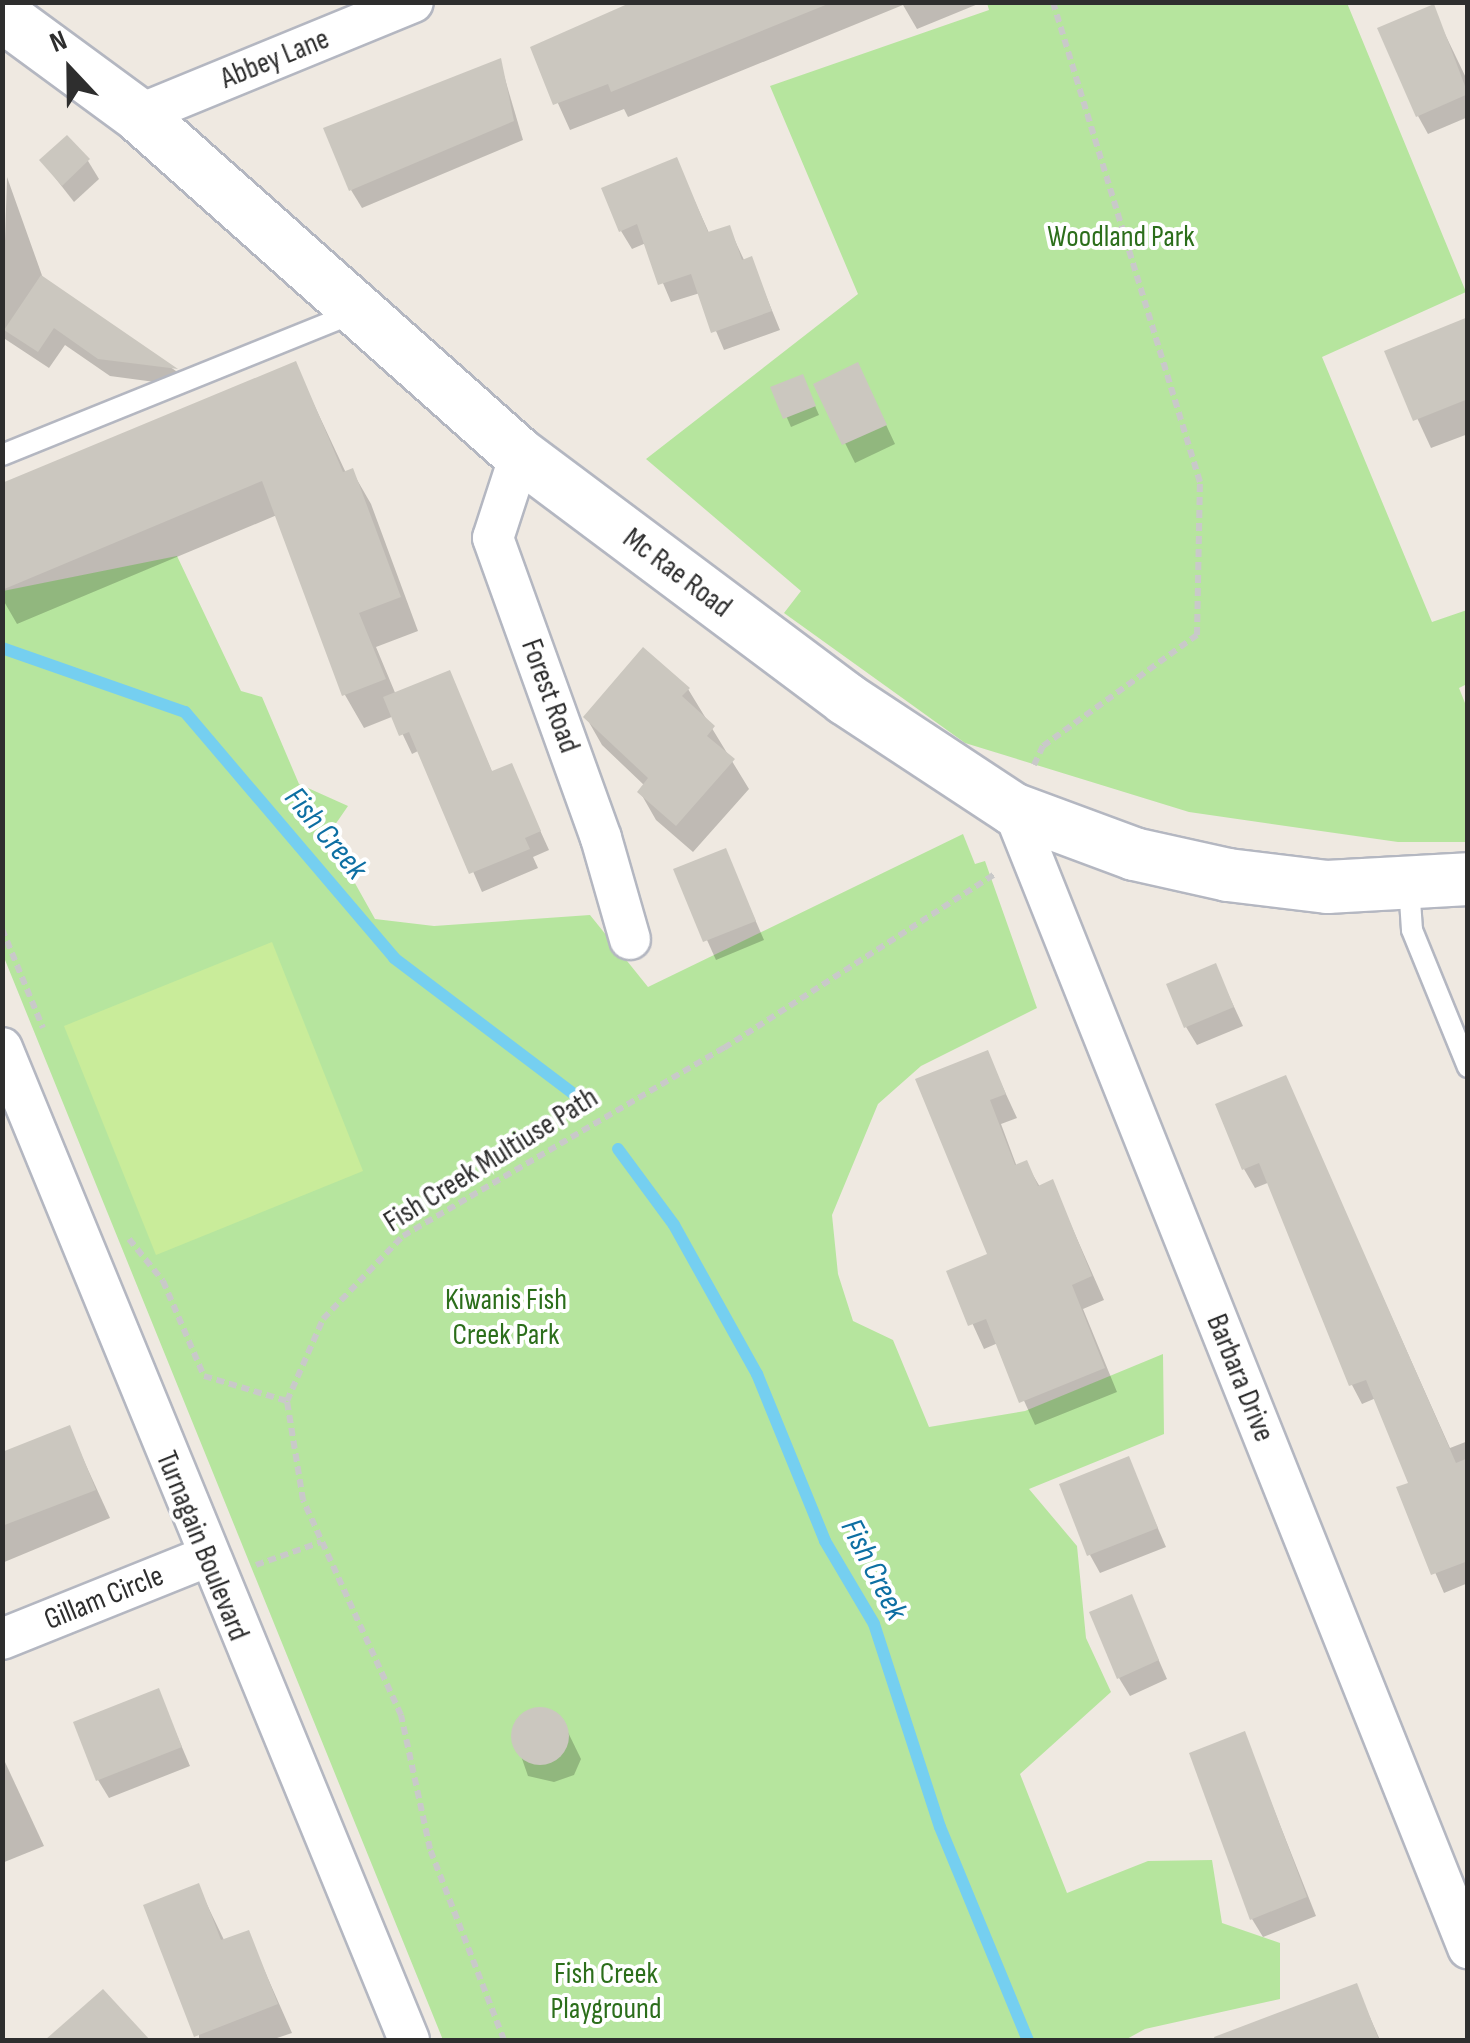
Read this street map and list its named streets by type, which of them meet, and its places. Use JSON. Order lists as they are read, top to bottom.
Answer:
{
  "streets": {
    "street": [
      "Abbey Lane",
      "Mc Rae Road",
      "Forest Road",
      "Barbara Drive",
      "Turnagain Boulevard",
      "Gillam Circle"
    ],
    "path": ["Fish Creek Multiuse Path"]
  },
  "crossings": [
    ["Abbey Lane", "Mc Rae Road"],
    ["Mc Rae Road", "Forest Road"],
    ["Mc Rae Road", "Barbara Drive"],
    ["Turnagain Boulevard", "Gillam Circle"]
  ],
  "water": ["Fish Creek"],
  "parks": ["Woodland Park", "Kiwanis Fish Creek Park", "Fish Creek Playground"],
  "north": "top"
}
